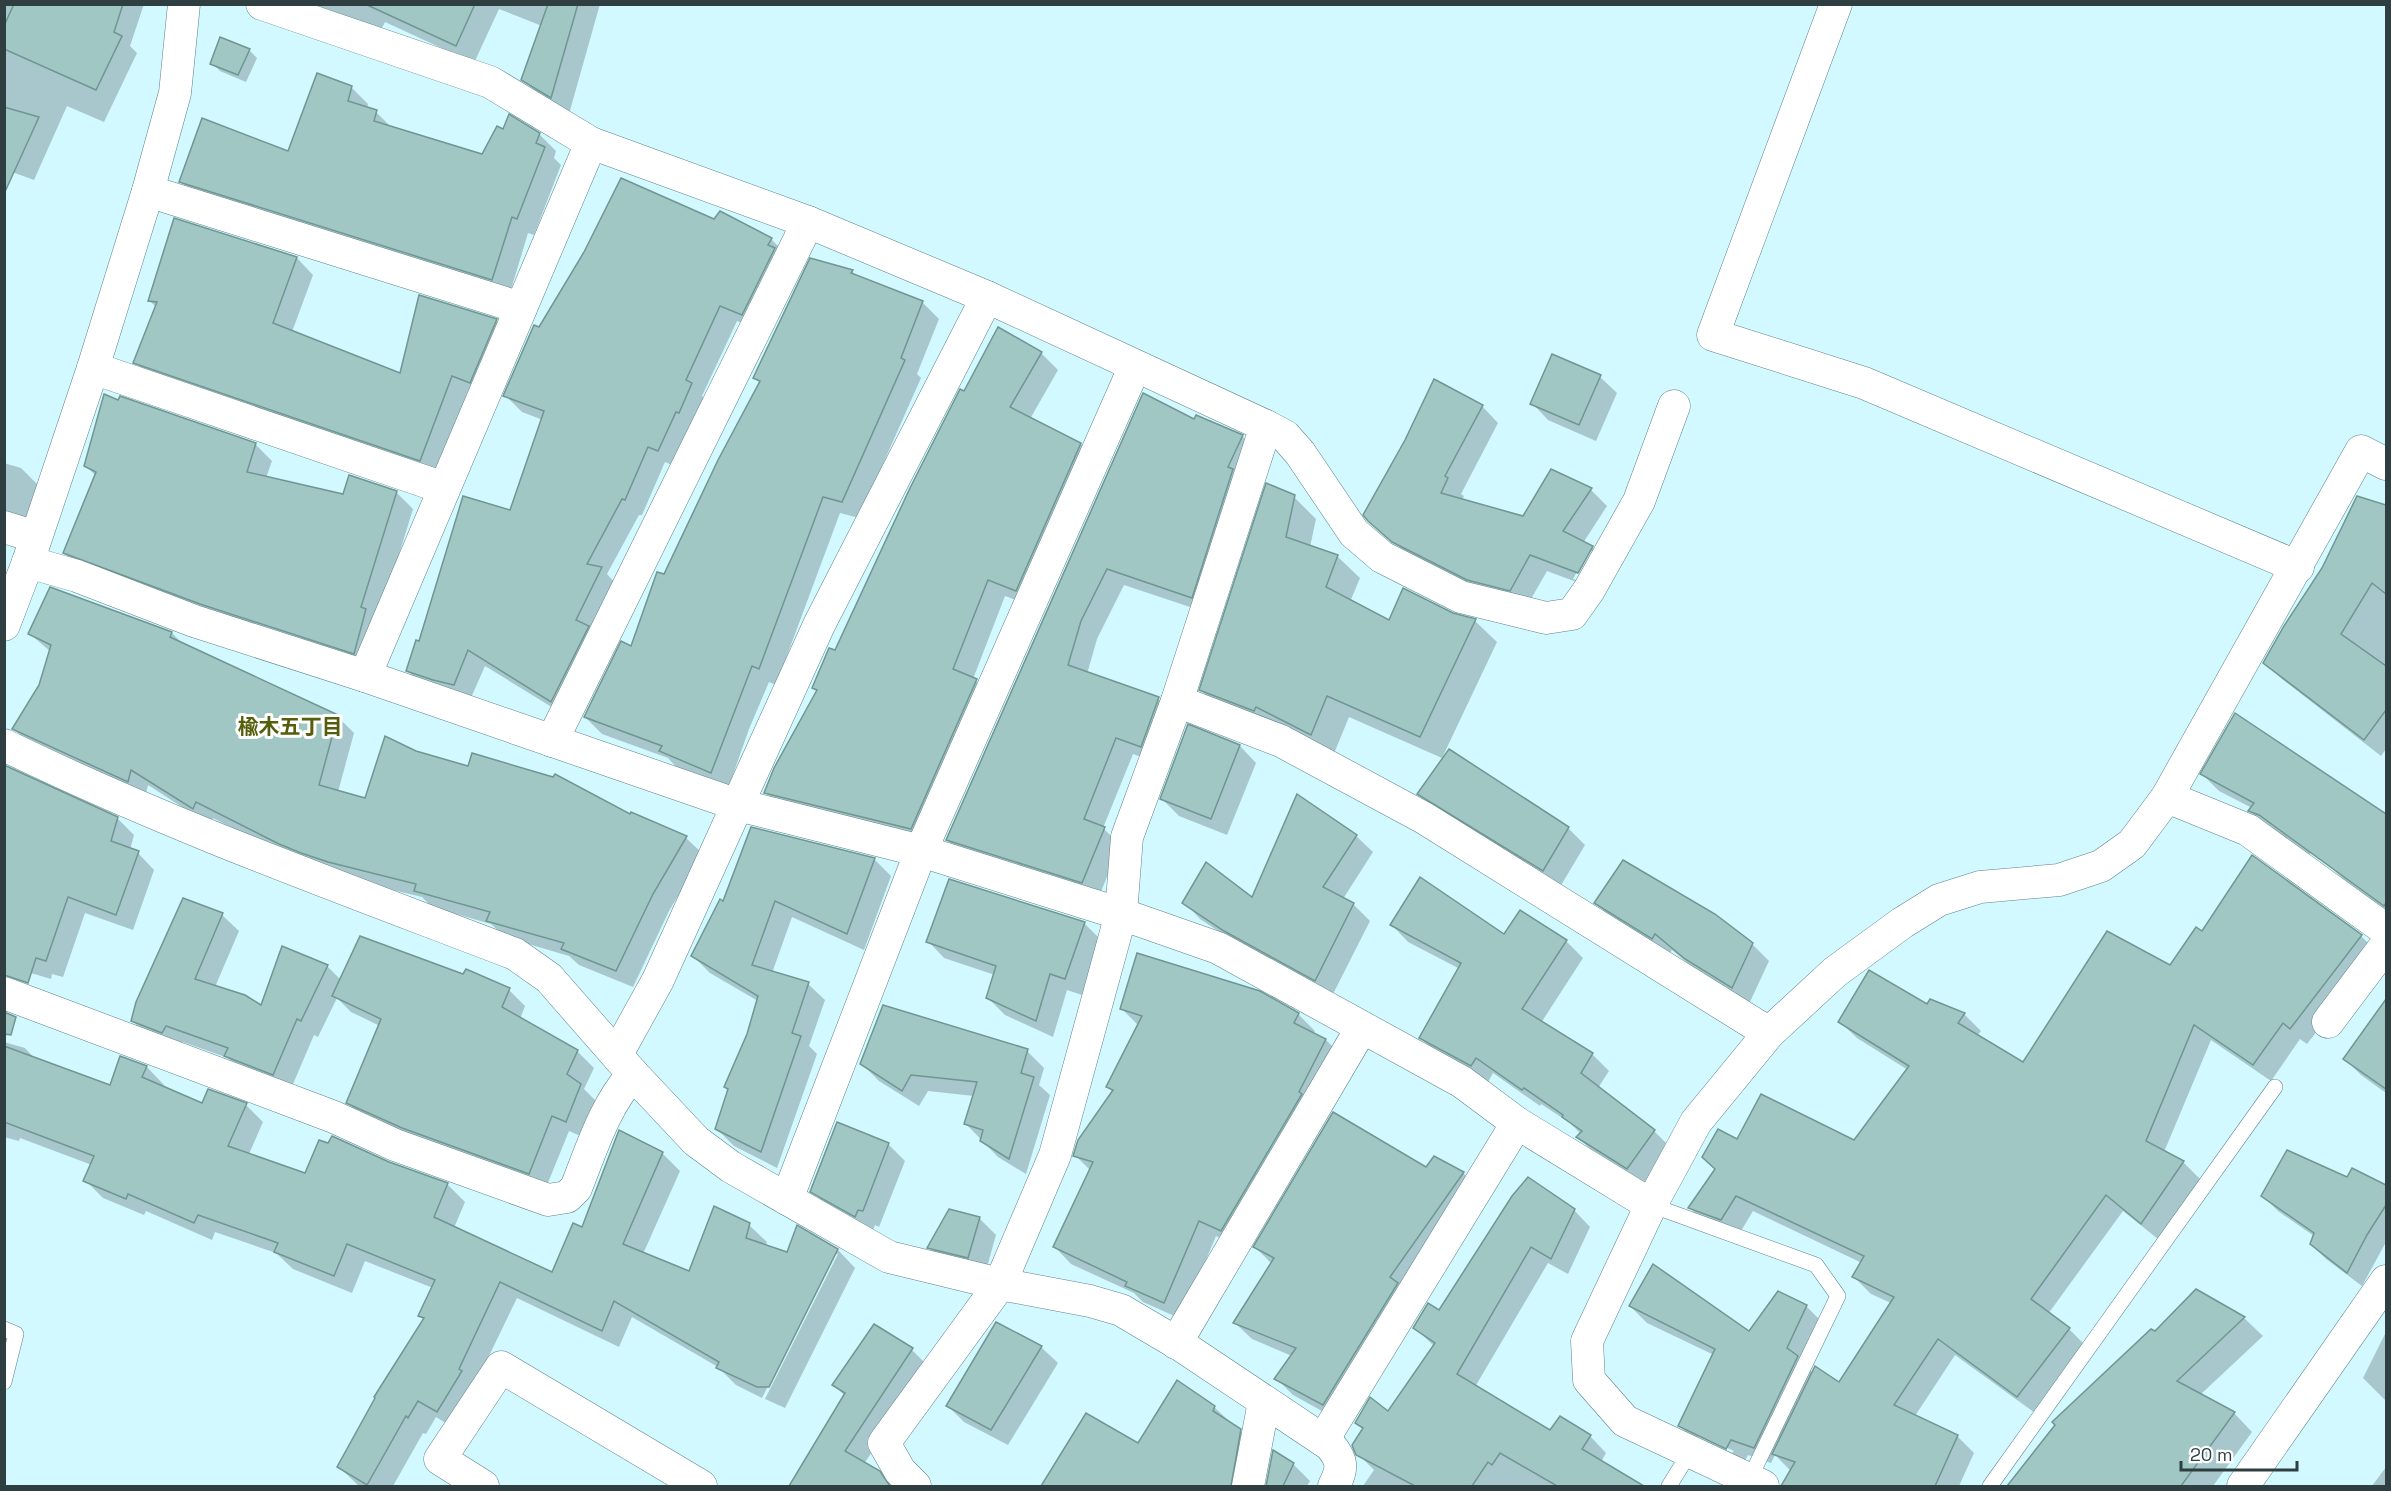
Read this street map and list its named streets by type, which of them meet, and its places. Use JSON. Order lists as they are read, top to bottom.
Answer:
{
  "districts": ["楡木五丁目"],
  "scale_bar": "20 m"
}
